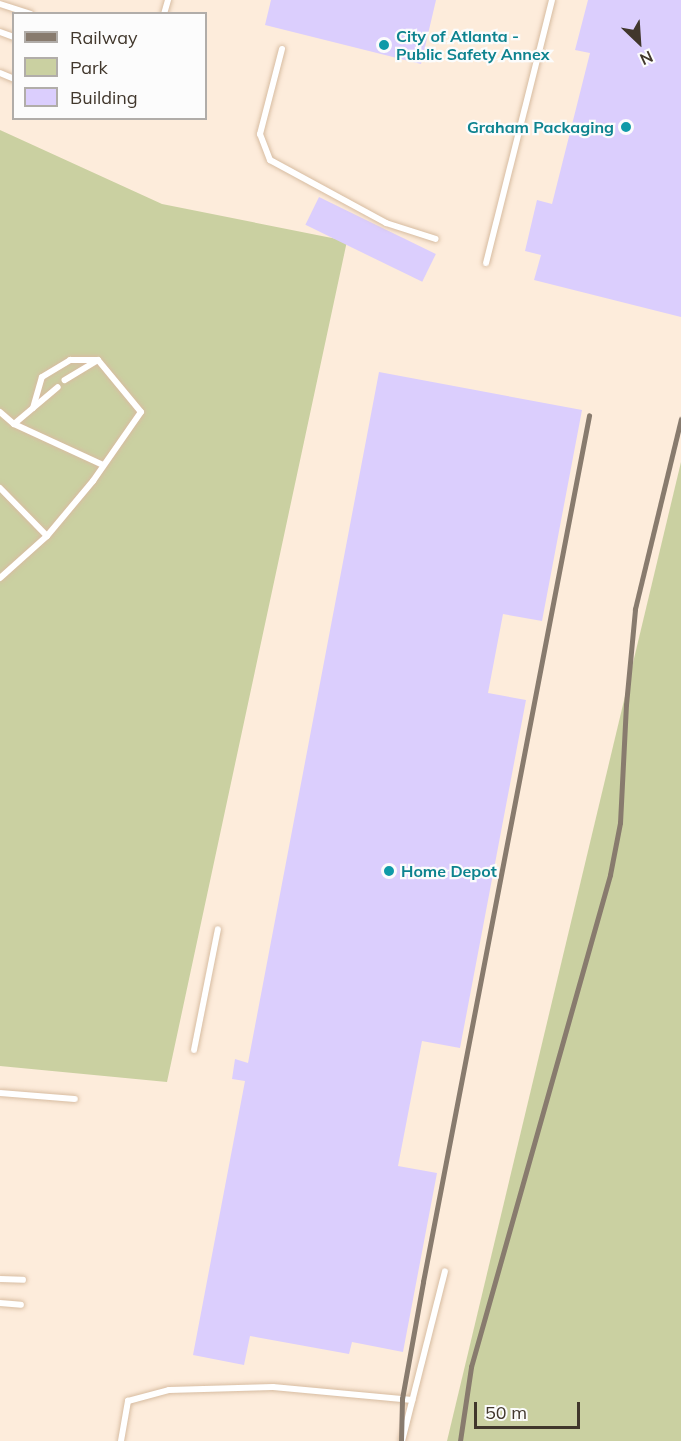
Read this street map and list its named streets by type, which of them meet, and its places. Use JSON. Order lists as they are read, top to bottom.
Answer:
{
  "places": ["City of Atlanta - Public Safety Annex", "Graham Packaging", "Home Depot"],
  "legend": ["Railway", "Park", "Building"],
  "scale_bar": "50 m",
  "north": "bottom right"
}
